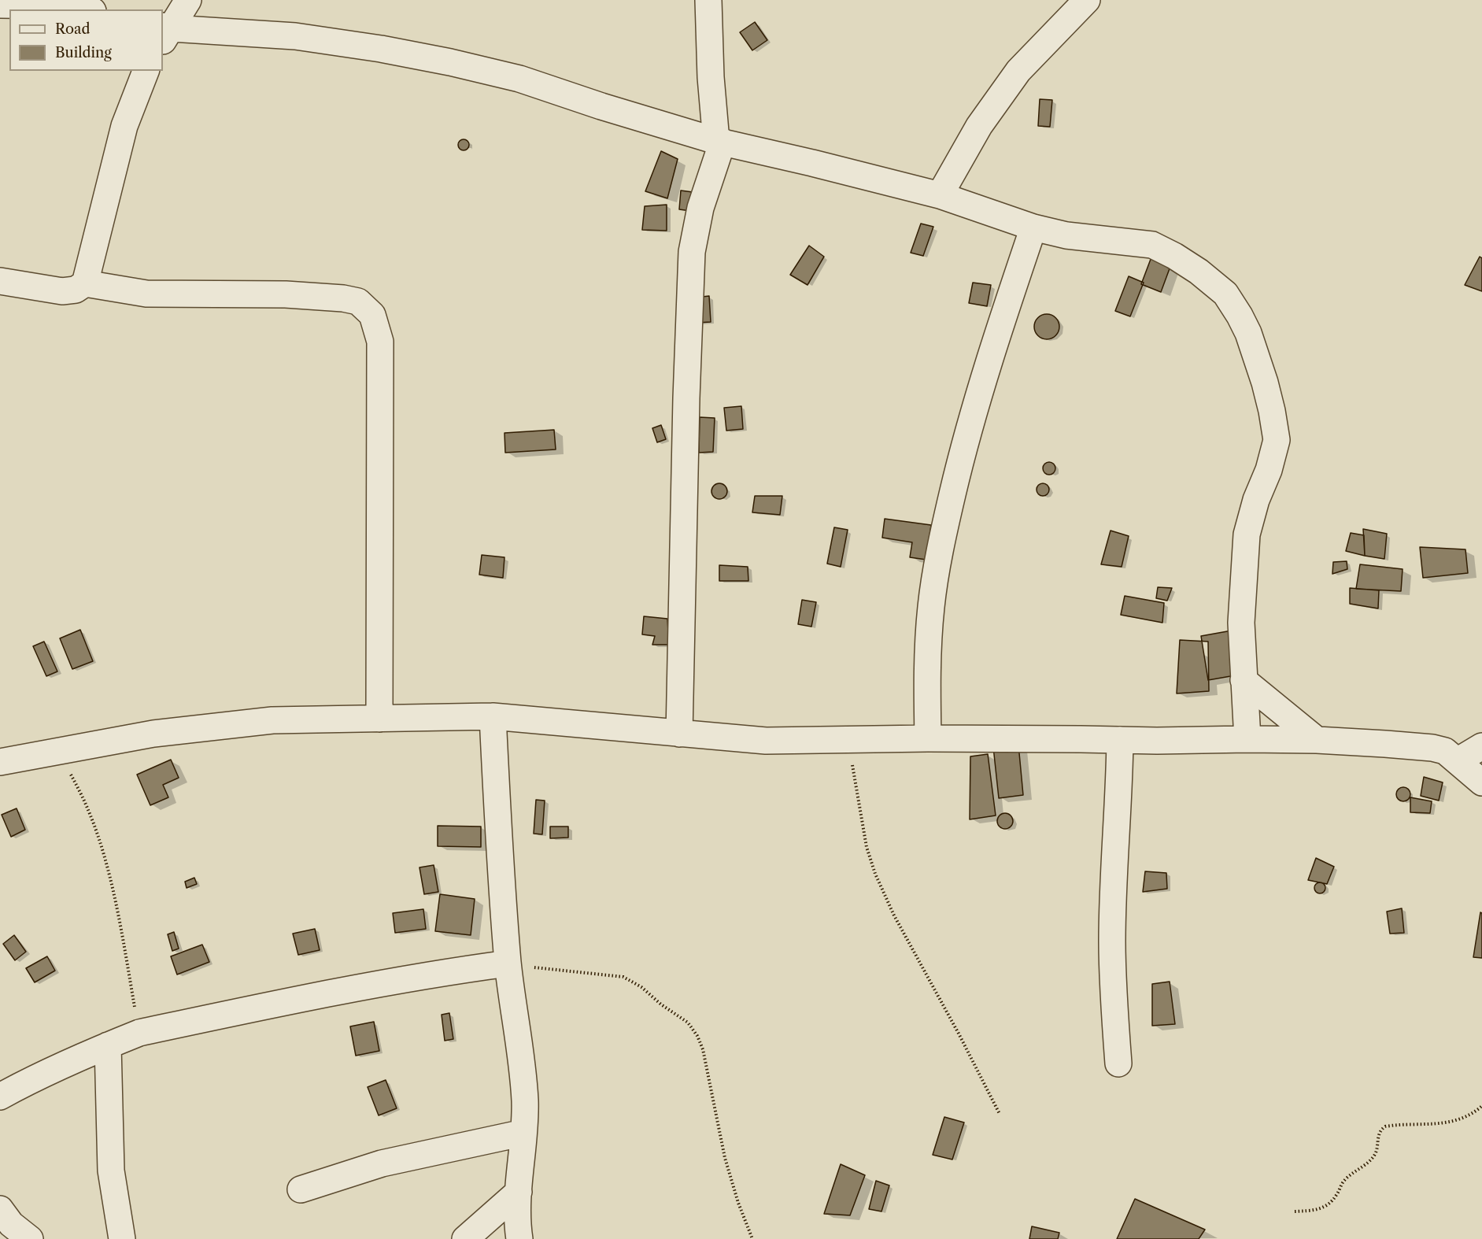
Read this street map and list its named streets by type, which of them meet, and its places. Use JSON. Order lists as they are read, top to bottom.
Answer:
{
  "legend": ["Road", "Building"]
}
